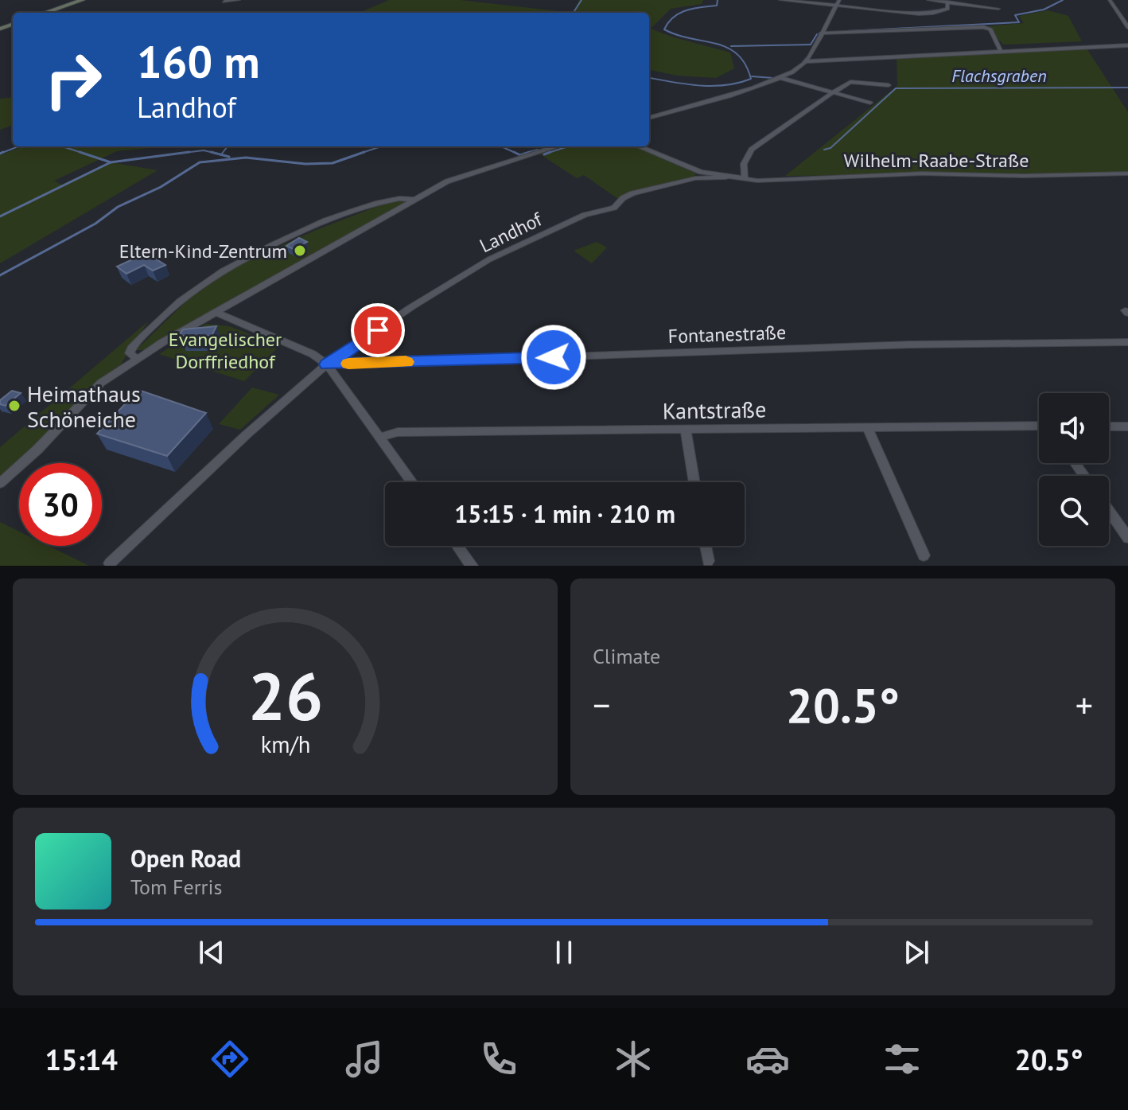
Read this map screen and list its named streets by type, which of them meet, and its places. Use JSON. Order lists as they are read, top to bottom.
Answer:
{
  "streets": {
    "street": [
      "Wilhelm-Raabe-Straße",
      "Landhof",
      "Fontanestraße",
      "Kantstraße"
    ]
  },
  "crossings": [
    ["Wilhelm-Raabe-Straße", "Landhof"],
    ["Landhof", "Fontanestraße"]
  ],
  "water": ["Flachsgraben"],
  "parks": ["Evangelischer Dorffriedhof"],
  "places": ["Eltern-Kind-Zentrum", "Heimathaus Schöneiche"],
  "page": {
    "turn": ["160 m", "Landhof"],
    "limit": "30",
    "trip": "15:15 · 1 min · 210 m",
    "tile": "Climate",
    "heat": ["−", "20.5°", "+"],
    "song": ["Open Road", "Tom Ferris"],
    "tabs": ["15:14", "20.5°"],
    "gauge": ["26", "km/h"]
  }
}
